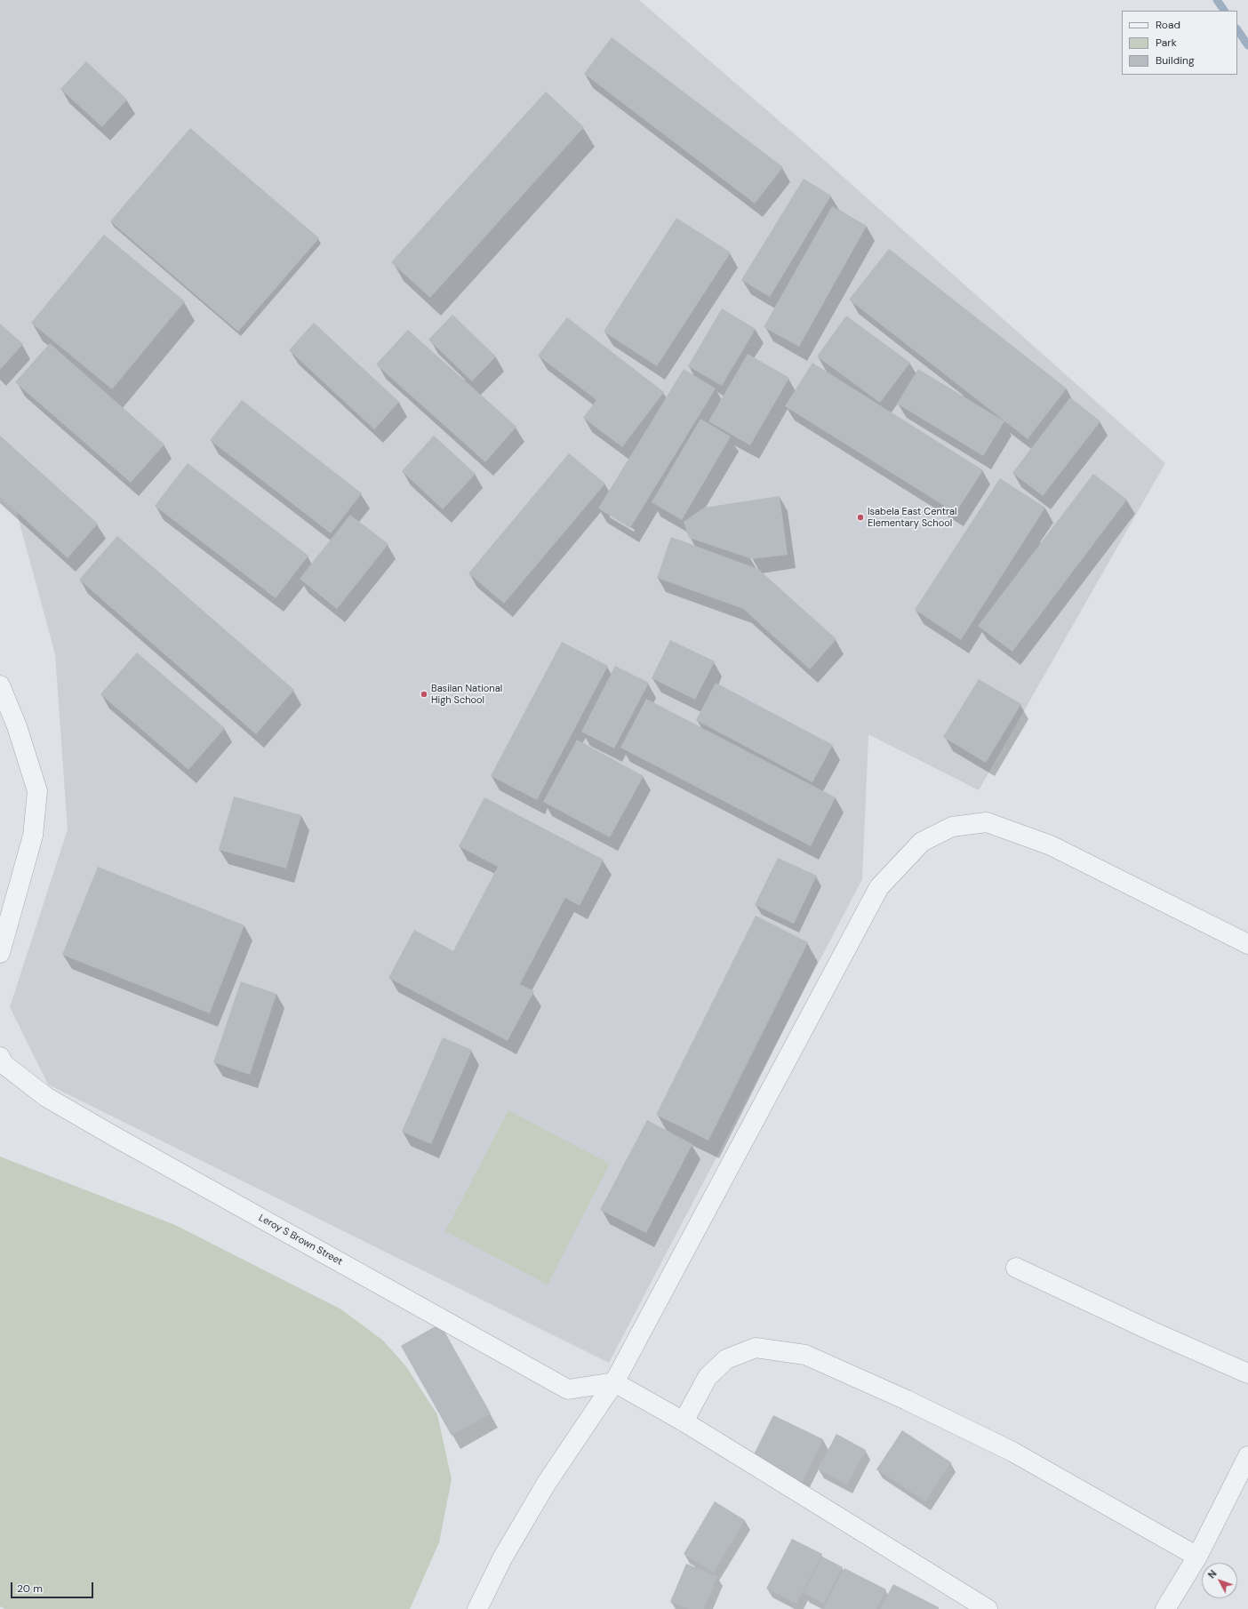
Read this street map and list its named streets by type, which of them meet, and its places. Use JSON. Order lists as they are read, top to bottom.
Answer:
{
  "streets": {
    "street": ["Leroy S Brown Street"]
  },
  "places": ["Isabela East Central Elementary School", "Basilan National High School"],
  "legend": ["Road", "Park", "Building"],
  "scale_bar": "20 m",
  "north": "top left"
}
